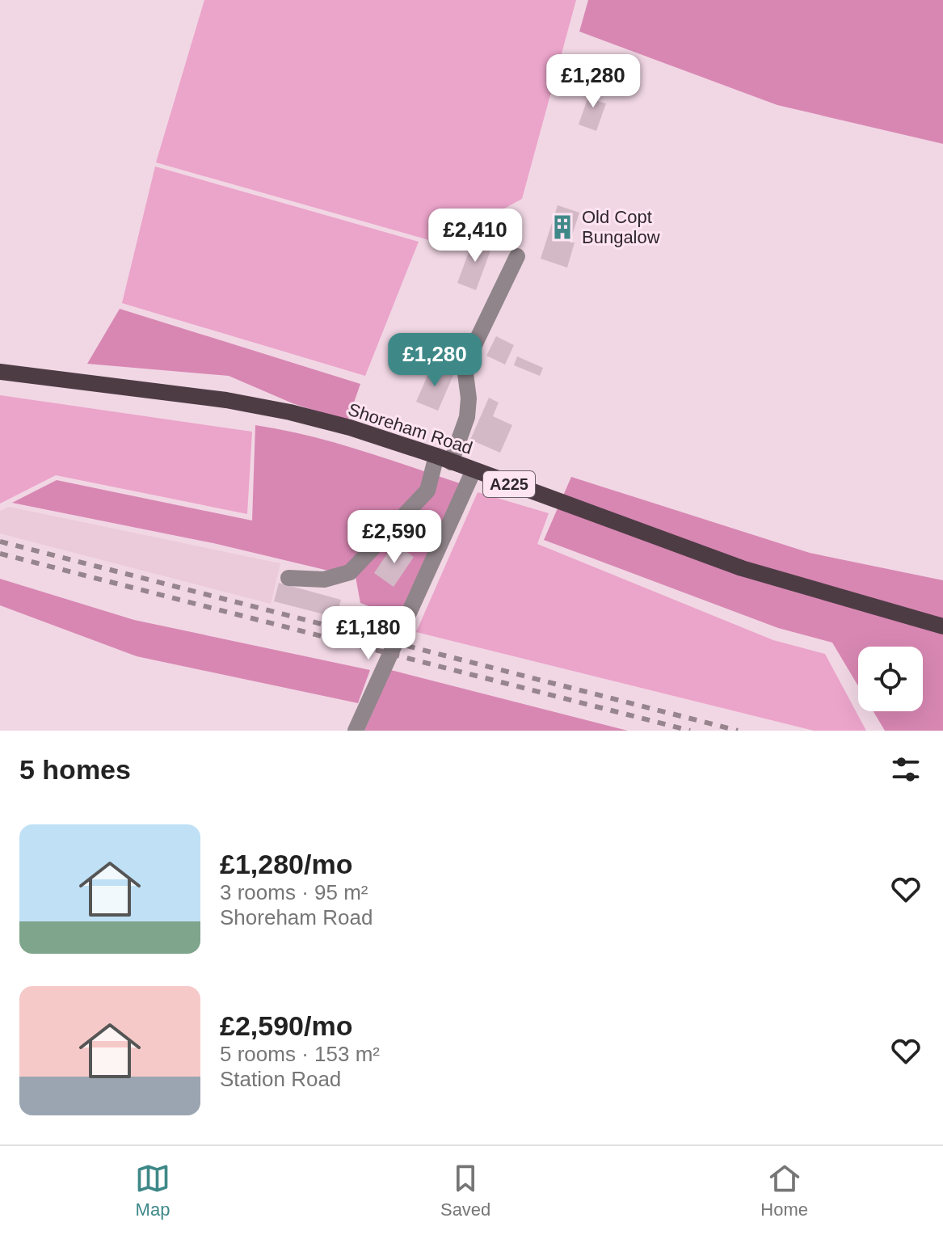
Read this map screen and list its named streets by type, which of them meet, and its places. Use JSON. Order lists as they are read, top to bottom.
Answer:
{
  "streets": {
    "main road": ["Shoreham Road", "A225"]
  },
  "places": {
    "building": ["Old Copt Bungalow"]
  },
  "page": {
    "price": [
      "£1,280",
      "£2,410",
      "£1,280",
      "£2,590",
      "£1,180"
    ],
    "heading": "5 homes",
    "list": [
      {
        "name": "£1,280/mo",
        "note": "3 rooms · 95 m² · Shoreham Road"
      },
      {
        "name": "£2,590/mo",
        "note": "5 rooms · 153 m² · Station Road"
      }
    ],
    "tabs": ["Map", "Saved", "Home"]
  }
}
